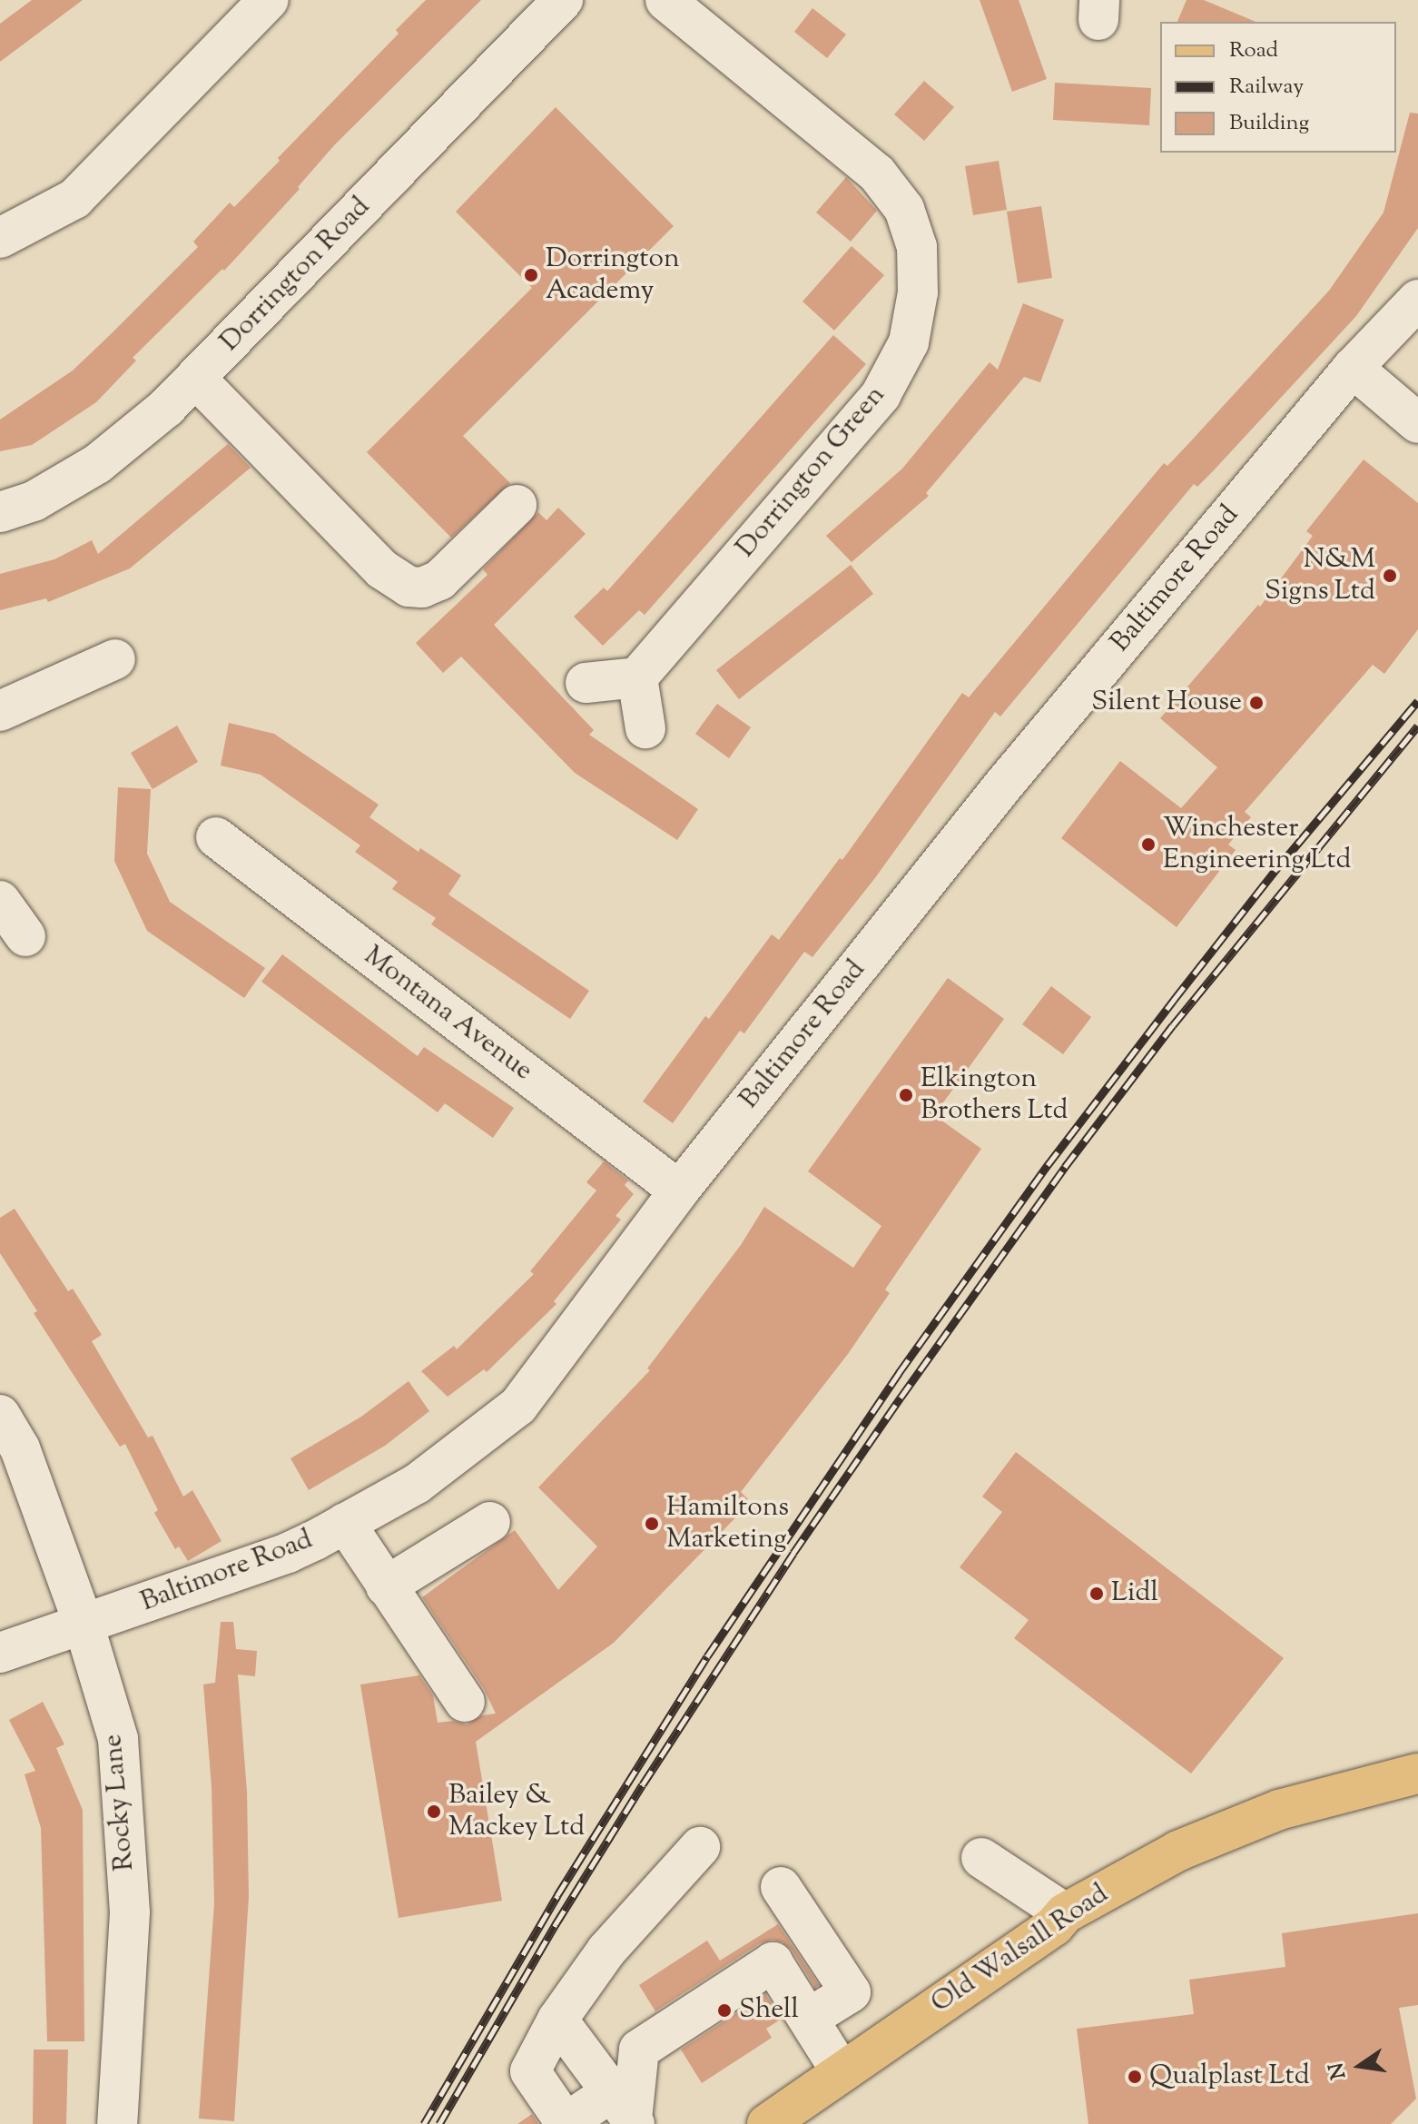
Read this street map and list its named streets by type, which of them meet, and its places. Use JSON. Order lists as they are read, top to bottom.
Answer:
{
  "streets": {
    "main road": ["Old Walsall Road"],
    "street": [
      "Dorrington Road",
      "Dorrington Green",
      "Baltimore Road",
      "Montana Avenue",
      "Rocky Lane"
    ]
  },
  "crossings": [
    ["Baltimore Road", "Montana Avenue"],
    ["Baltimore Road", "Rocky Lane"]
  ],
  "places": [
    "Dorrington Academy",
    "N&M Signs Ltd",
    "Silent House",
    "Winchester Engineering Ltd",
    "Elkington Brothers Ltd",
    "Hamiltons Marketing",
    "Lidl",
    "Bailey & Mackey Ltd",
    "Shell",
    "Qualplast Ltd"
  ],
  "legend": ["Road", "Railway", "Building"],
  "north": "left"
}
